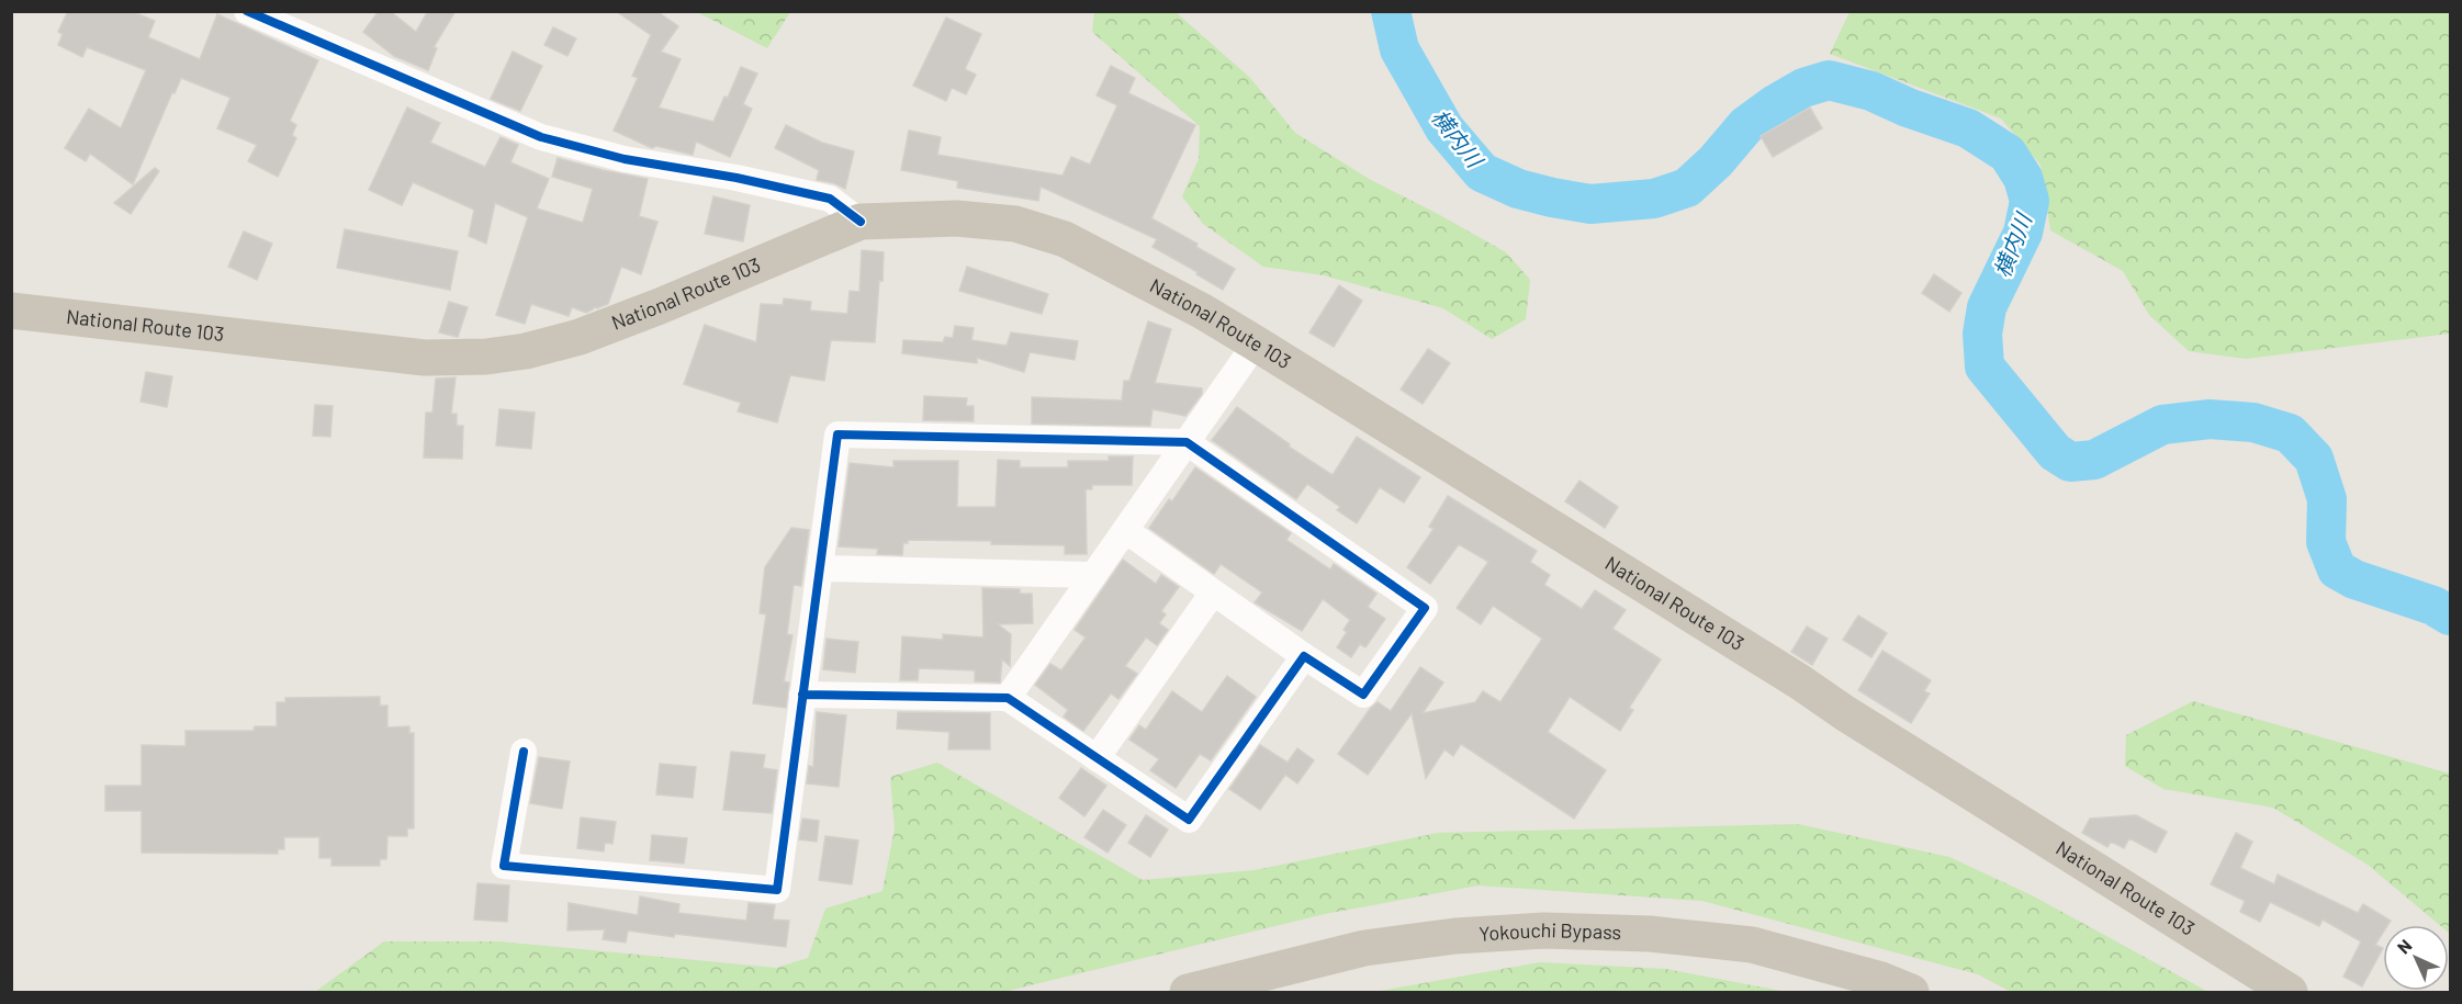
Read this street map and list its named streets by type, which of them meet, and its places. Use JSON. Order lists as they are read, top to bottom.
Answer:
{
  "streets": {
    "highway": ["National Route 103", "Yokouchi Bypass"]
  },
  "water": ["横内川"],
  "north": "top left"
}
